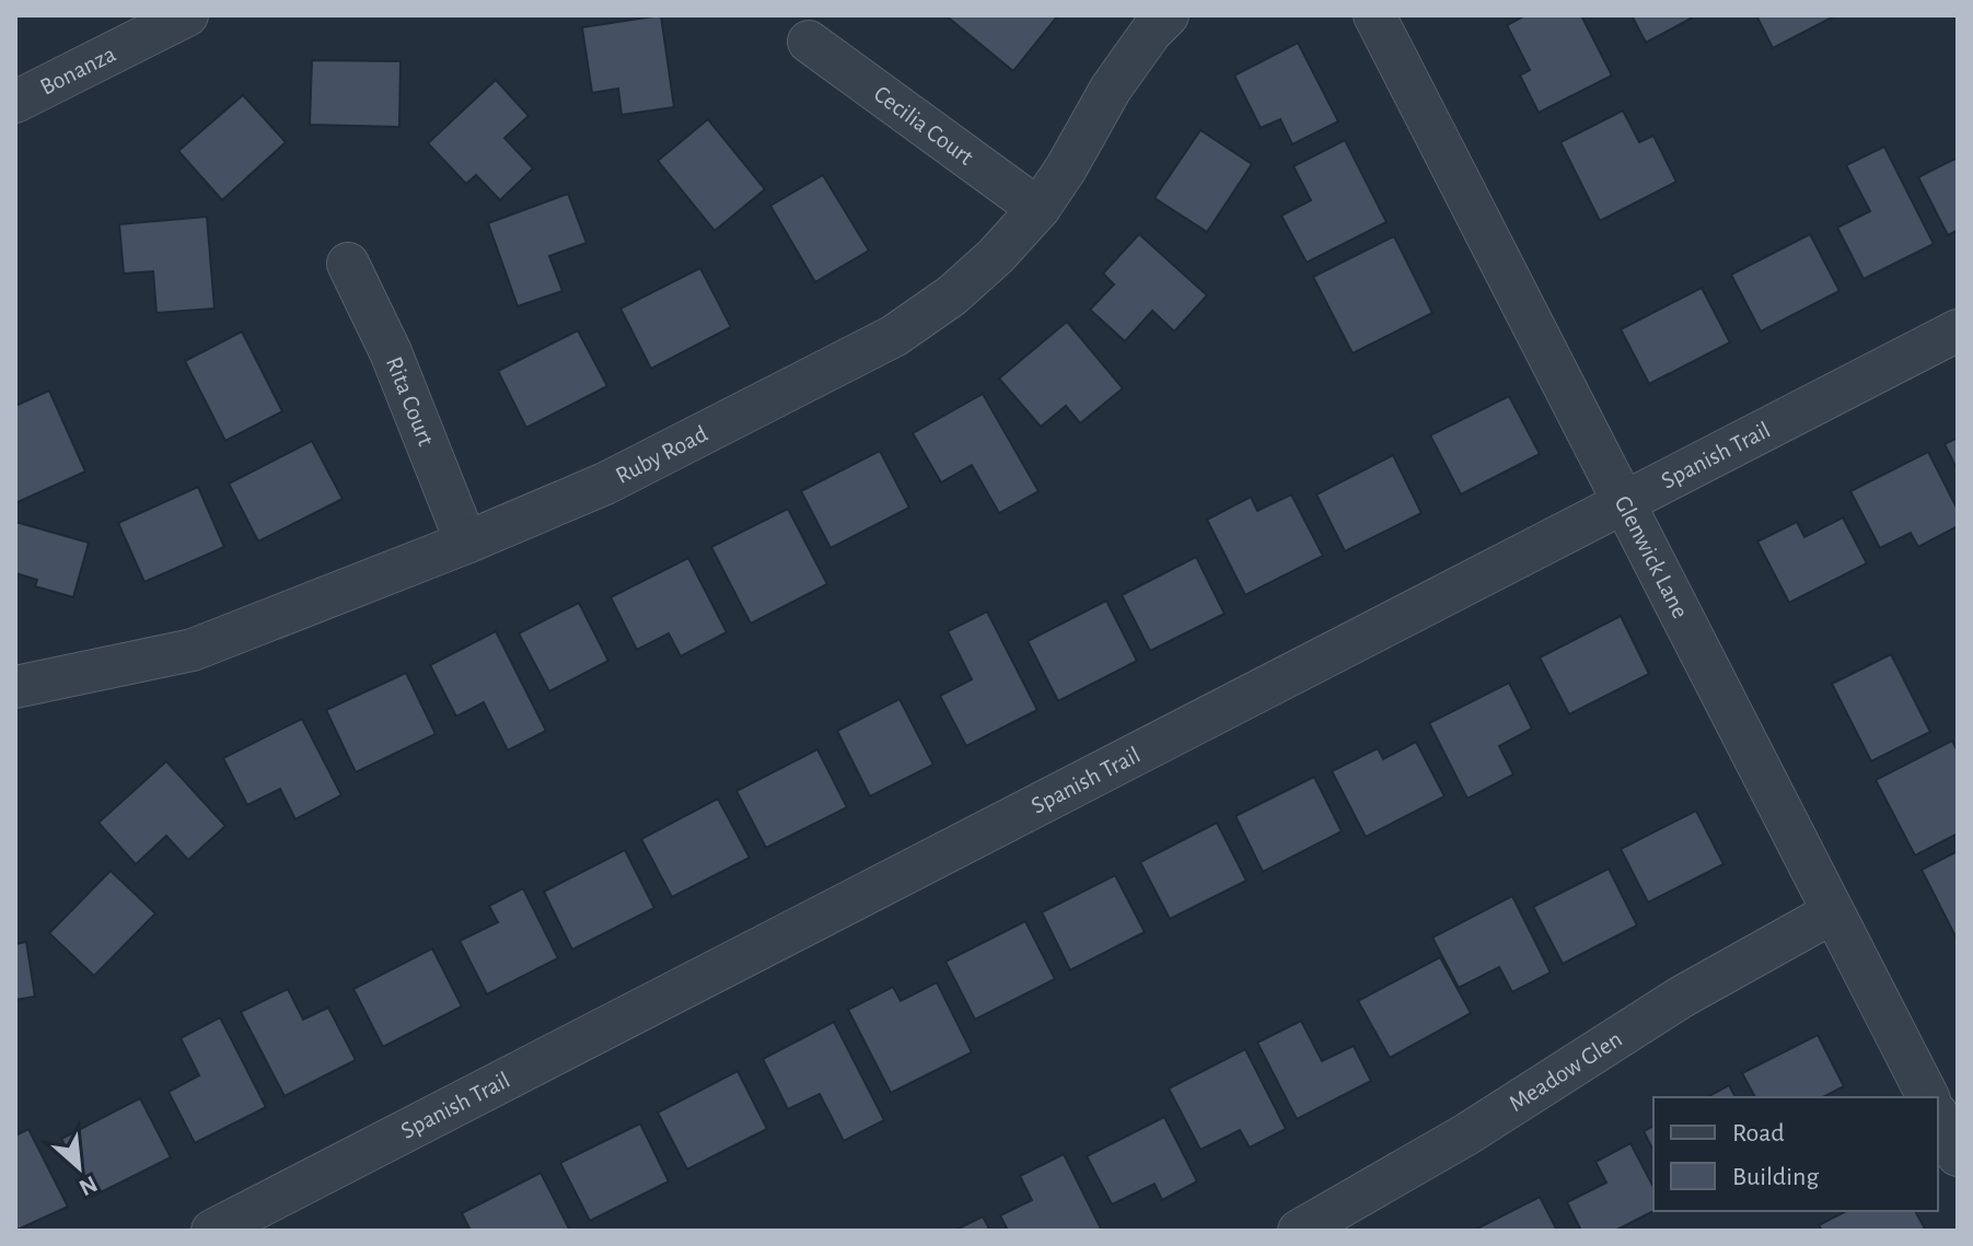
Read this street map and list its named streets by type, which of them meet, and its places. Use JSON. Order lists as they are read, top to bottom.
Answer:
{
  "streets": {
    "street": [
      "Bonanza",
      "Cecilia Court",
      "Rita Court",
      "Spanish Trail",
      "Ruby Road",
      "Glenwick Lane",
      "Meadow Glen"
    ]
  },
  "crossings": [
    ["Cecilia Court", "Ruby Road"],
    ["Rita Court", "Ruby Road"],
    ["Spanish Trail", "Glenwick Lane"],
    ["Glenwick Lane", "Meadow Glen"]
  ],
  "legend": ["Road", "Building"],
  "north": "bottom right"
}
